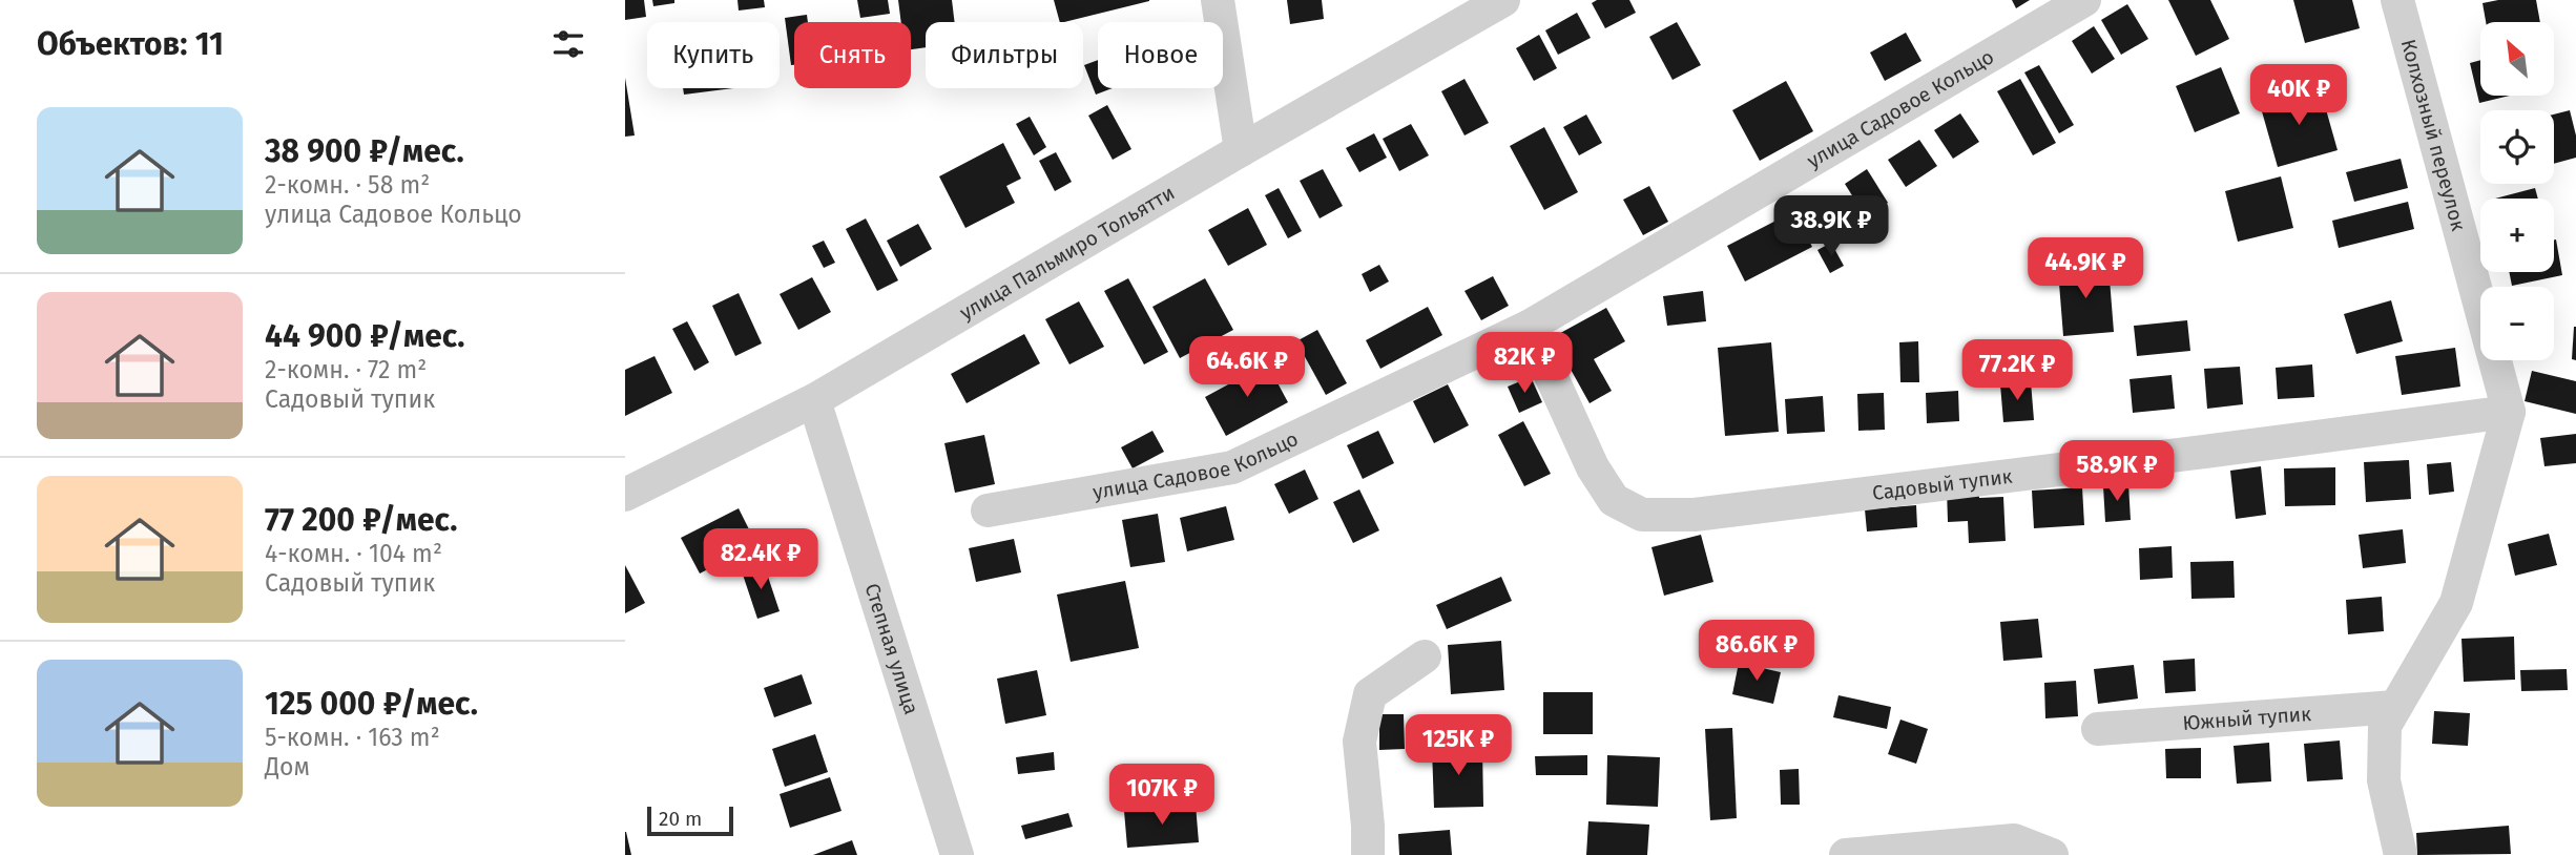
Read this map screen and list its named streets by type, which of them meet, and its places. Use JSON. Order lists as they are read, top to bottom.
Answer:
{
  "streets": {
    "street": [
      "улица Садовое Кольцо",
      "Колхозный переулок",
      "улица Пальмиро Тольятти",
      "Садовый тупик",
      "Степная улица",
      "Южный тупик"
    ]
  },
  "crossings": [
    ["улица Садовое Кольцо", "Садовый тупик"],
    ["Колхозный переулок", "Садовый тупик"],
    ["улица Пальмиро Тольятти", "Степная улица"]
  ],
  "scale_bar": "20 m",
  "north": "top left",
  "page": {
    "heading": "Объектов: 11",
    "map_buttons": ["+", "−"],
    "chip": [
      "Купить",
      "Снять",
      "Фильтры",
      "Новое"
    ],
    "price": [
      "40K ₽",
      "38.9K ₽",
      "44.9K ₽",
      "82K ₽",
      "64.6K ₽",
      "77.2K ₽",
      "58.9K ₽",
      "82.4K ₽",
      "86.6K ₽",
      "125K ₽",
      "107K ₽"
    ],
    "list": [
      {
        "name": "38 900 ₽/мес.",
        "note": "2-комн. · 58 m² · улица Садовое Кольцо"
      },
      {
        "name": "44 900 ₽/мес.",
        "note": "2-комн. · 72 m² · Садовый тупик"
      },
      {
        "name": "77 200 ₽/мес.",
        "note": "4-комн. · 104 m² · Садовый тупик"
      },
      {
        "name": "125 000 ₽/мес.",
        "note": "5-комн. · 163 m² · Дом"
      }
    ],
    "scale": "20 m"
  }
}
